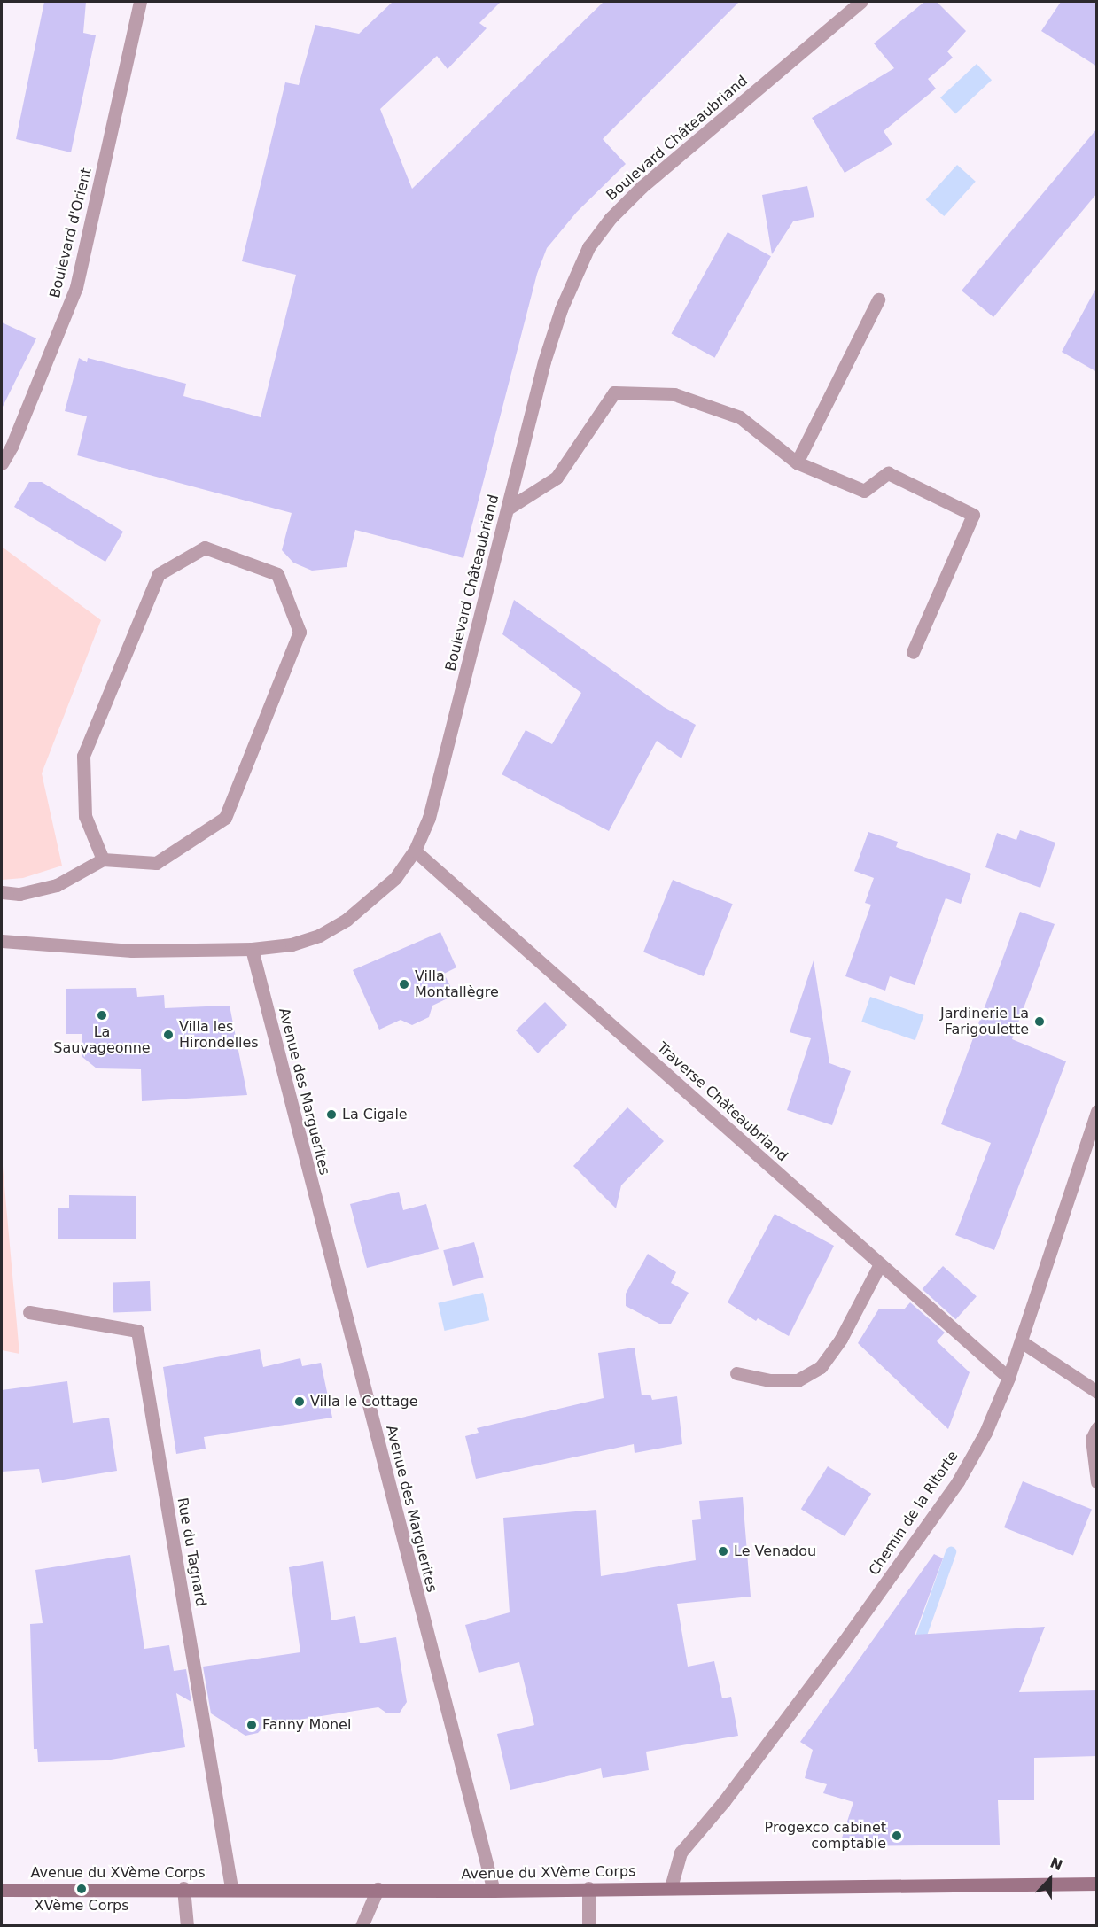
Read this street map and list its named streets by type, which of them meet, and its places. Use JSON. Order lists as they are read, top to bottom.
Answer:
{
  "streets": {
    "main road": ["Avenue du XVème Corps"],
    "street": [
      "Boulevard Châteaubriand",
      "Boulevard d'Orient",
      "Avenue des Marguerites",
      "Traverse Châteaubriand",
      "Chemin de la Ritorte",
      "Rue du Tagnard"
    ]
  },
  "crossings": [
    ["Boulevard Châteaubriand", "Avenue des Marguerites"],
    ["Boulevard Châteaubriand", "Traverse Châteaubriand"],
    ["Avenue des Marguerites", "Avenue du XVème Corps"],
    ["Traverse Châteaubriand", "Chemin de la Ritorte"],
    ["Chemin de la Ritorte", "Avenue du XVème Corps"],
    ["Rue du Tagnard", "Avenue du XVème Corps"]
  ],
  "places": [
    "Villa Montallègre",
    "La Sauvageonne",
    "Jardinerie La Farigoulette",
    "Villa les Hirondelles",
    "La Cigale",
    "Villa le Cottage",
    "Le Venadou",
    "Fanny Monel",
    "Progexco cabinet comptable",
    "XVème Corps"
  ],
  "north": "top"
}
